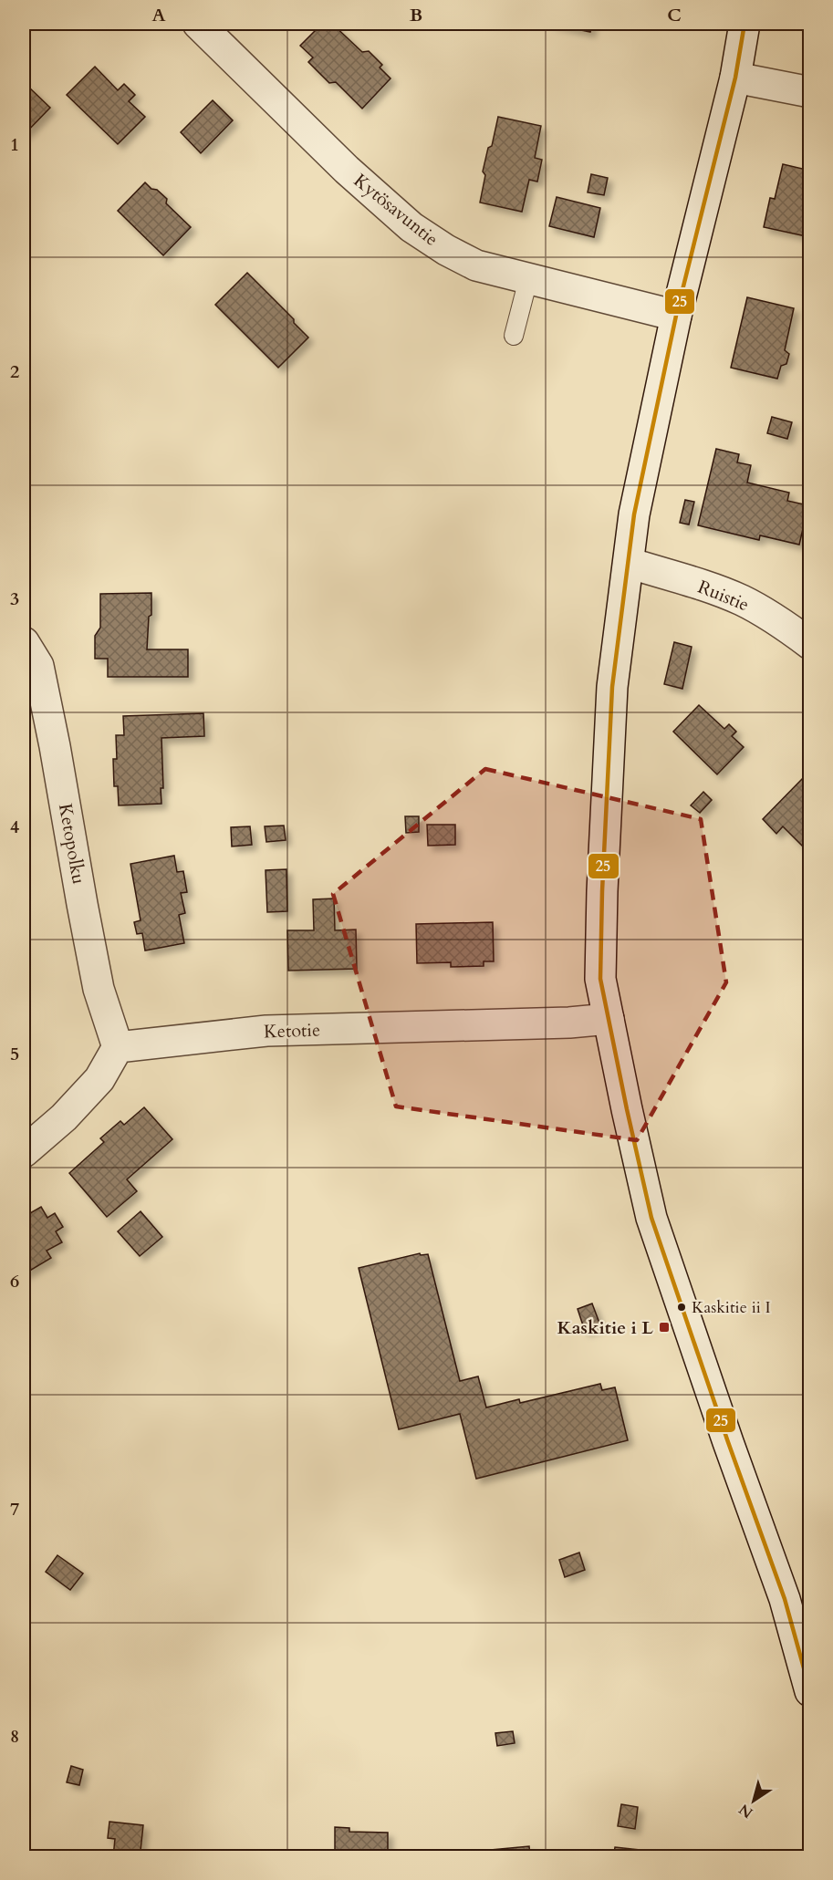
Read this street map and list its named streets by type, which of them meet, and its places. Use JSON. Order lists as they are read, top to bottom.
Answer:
{
  "streets": {
    "street": [
      "Kytösavuntie",
      "Ruistie",
      "Ketopolku",
      "Ketotie"
    ]
  },
  "crossings": [
    ["Ketopolku", "Ketotie"]
  ],
  "places": {
    "other": ["Kaskitie ii I"],
    "transit": ["Kaskitie i L"]
  },
  "lines": ["transit line 25"],
  "north": "bottom left",
  "grid": {
    "columns": ["A", "B", "C"],
    "rows": [
      "1",
      "2",
      "3",
      "4",
      "5",
      "6",
      "7",
      "8"
    ]
  }
}
